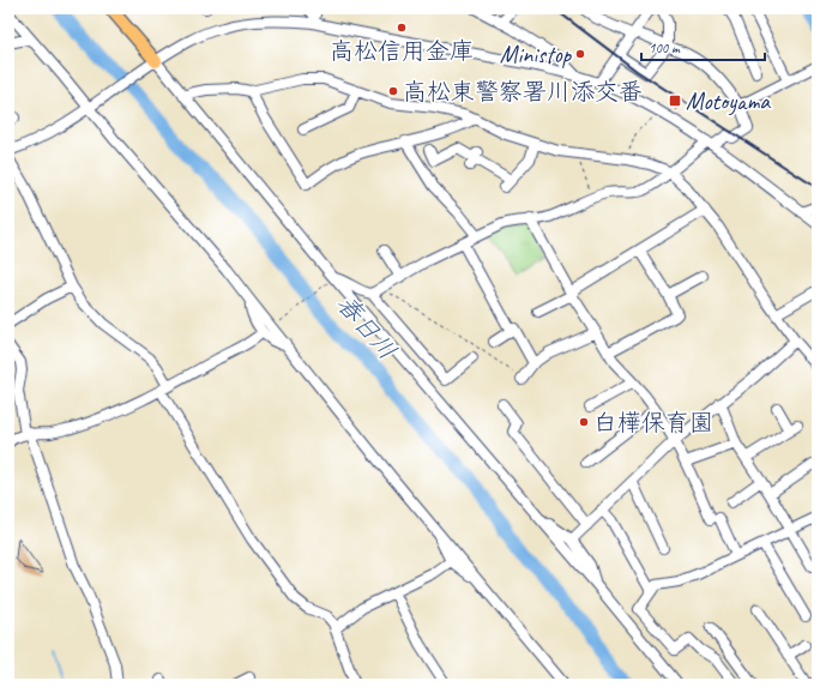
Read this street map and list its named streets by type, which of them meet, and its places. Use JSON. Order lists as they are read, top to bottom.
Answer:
{
  "water": ["春日川"],
  "places": {
    "other": [
      "高松信用金庫",
      "Ministop",
      "高松東警察署川添交番",
      "白樺保育園"
    ],
    "transit": ["Motoyama"]
  },
  "scale_bar": "100 m"
}
